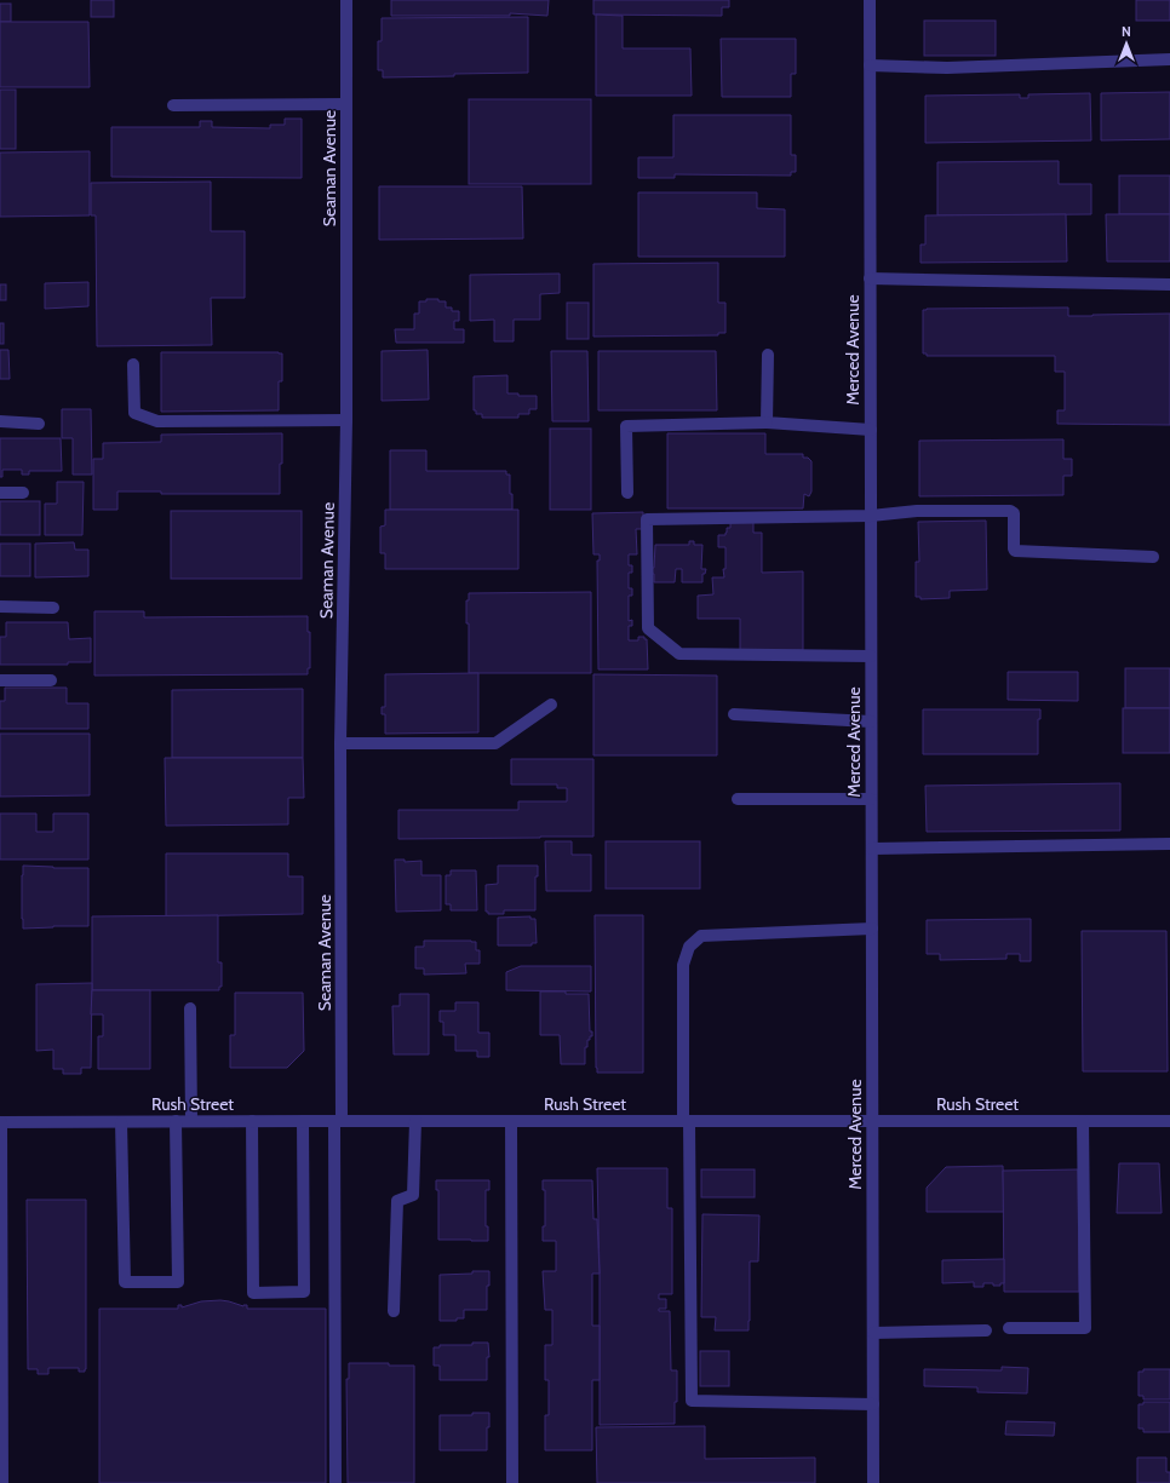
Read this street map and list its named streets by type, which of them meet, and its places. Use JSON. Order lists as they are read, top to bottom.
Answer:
{
  "streets": {
    "street": ["Seaman Avenue", "Merced Avenue", "Rush Street"]
  },
  "crossings": [
    ["Seaman Avenue", "Rush Street"],
    ["Merced Avenue", "Rush Street"]
  ],
  "north": "top"
}
